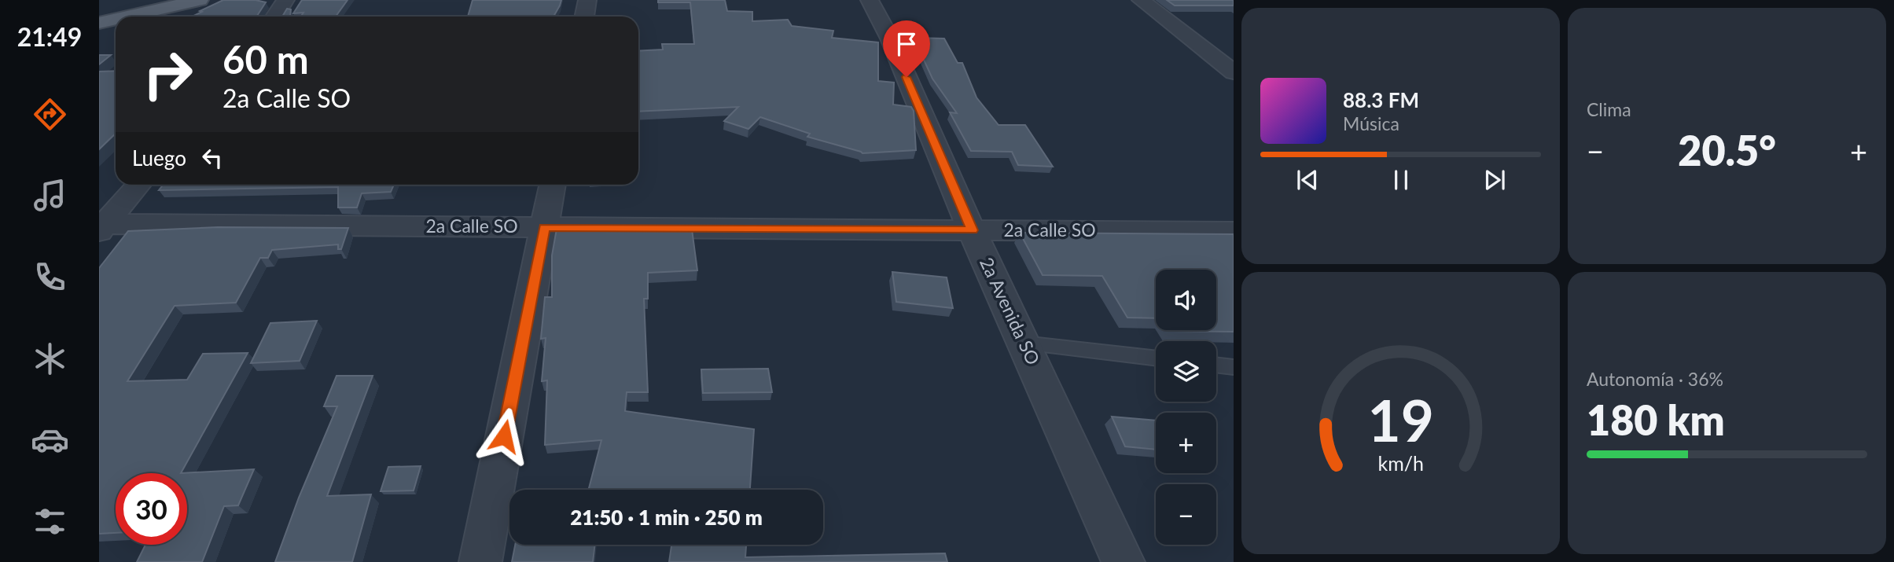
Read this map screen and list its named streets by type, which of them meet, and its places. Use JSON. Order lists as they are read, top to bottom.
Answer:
{
  "streets": {
    "street": ["2a Calle SO", "2a Avenida SO"]
  },
  "crossings": [
    ["2a Calle SO", "2a Avenida SO"]
  ],
  "page": {
    "tabs": "21:49",
    "tile": [
      "Clima",
      ["Autonomía · 36%", "180 km"]
    ],
    "turn": ["60 m", "2a Calle SO"],
    "song": ["88.3 FM", "Música"],
    "heat": ["−", "20.5°", "+"],
    "then": "Luego",
    "map_buttons": ["+", "−"],
    "limit": "30",
    "trip": "21:50 · 1 min · 250 m",
    "gauge": ["19", "km/h"]
  }
}
